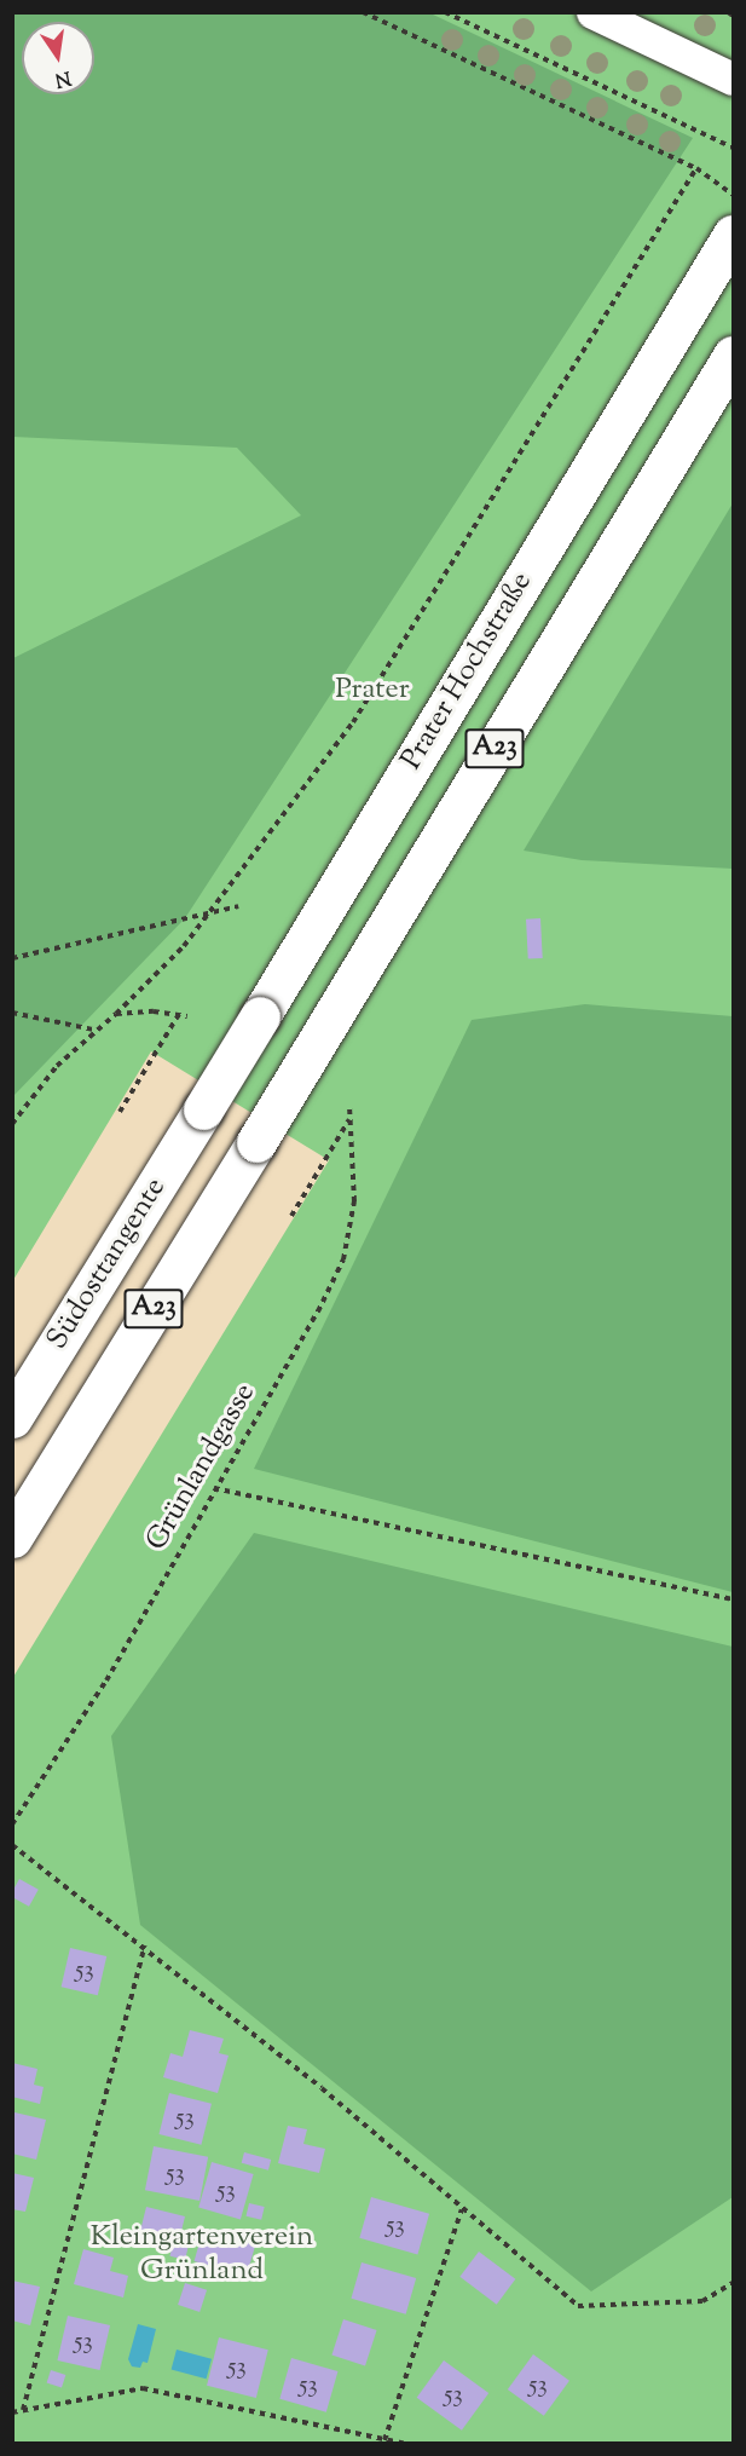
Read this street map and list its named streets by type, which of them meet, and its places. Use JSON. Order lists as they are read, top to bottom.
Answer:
{
  "streets": {
    "highway": ["Prater Hochstraße", "A23", "Südosttangente"],
    "path": ["Grünlandgasse"]
  },
  "crossings": [
    ["Prater Hochstraße", "Südosttangente"]
  ],
  "parks": ["Prater", "Kleingartenverein Grünland"],
  "house_numbers": [
    "53",
    "53",
    "53",
    "53",
    "53",
    "53",
    "53",
    "53",
    "53",
    "53"
  ],
  "north": "bottom"
}
